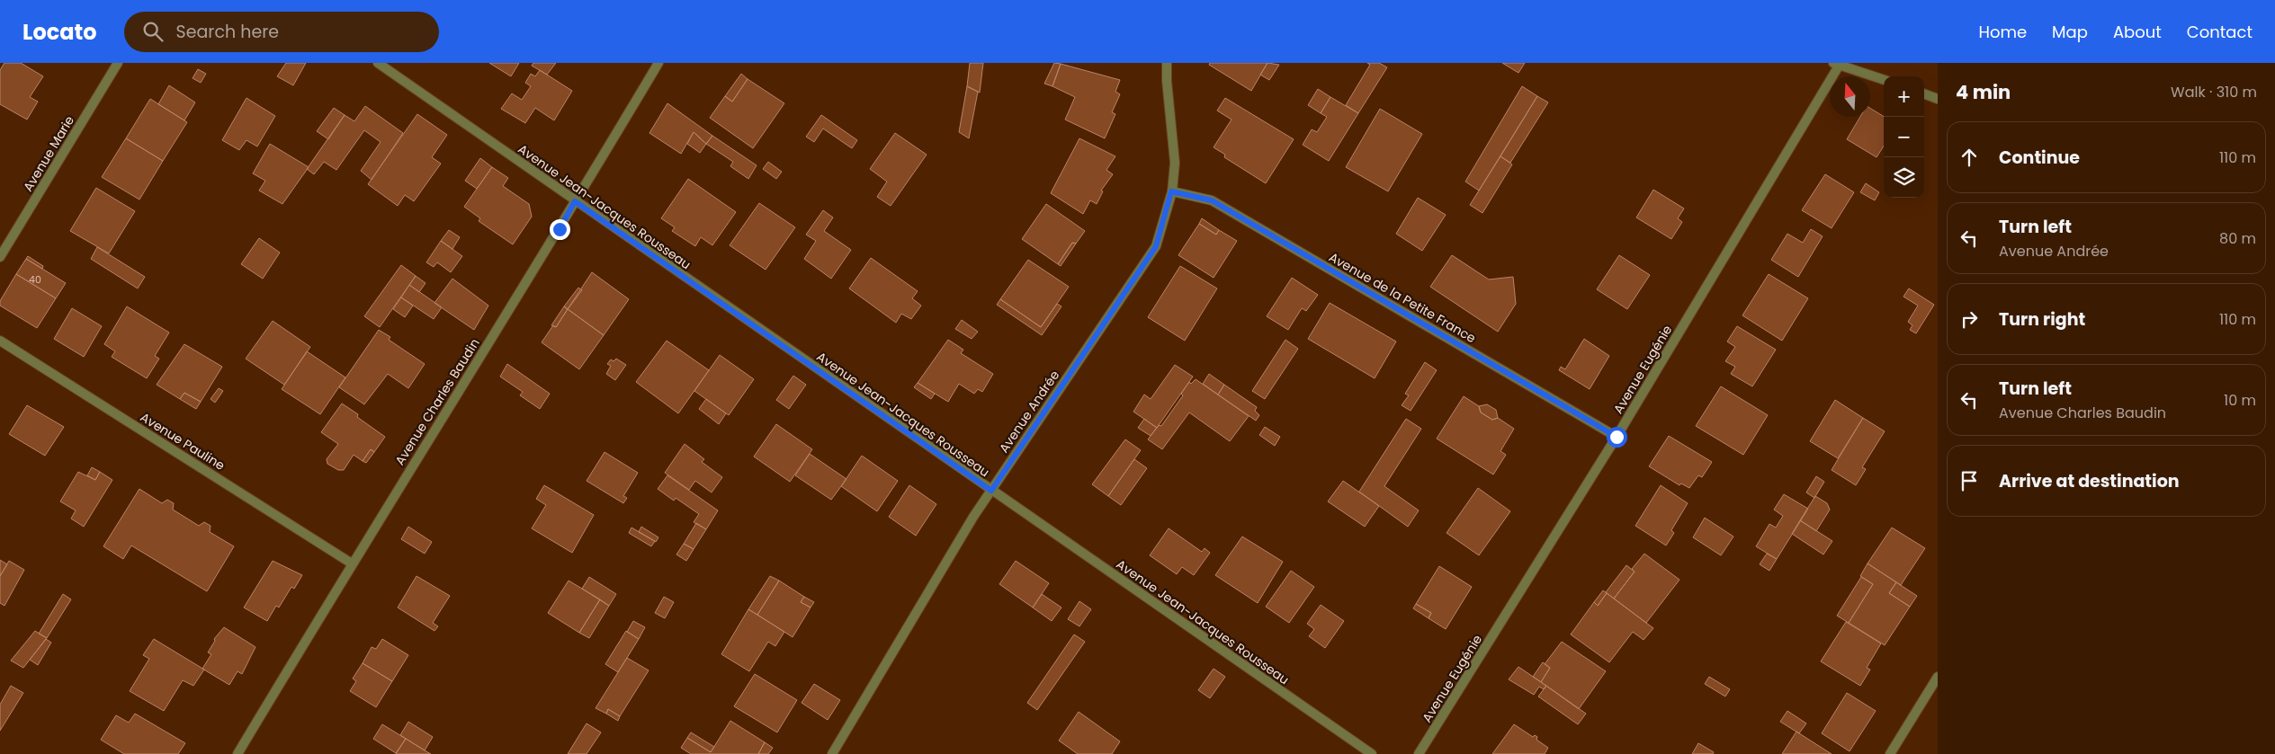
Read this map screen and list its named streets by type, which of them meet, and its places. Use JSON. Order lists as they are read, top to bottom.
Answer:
{
  "streets": {
    "street": [
      "Avenue Marie",
      "Avenue Jean-Jacques Rousseau",
      "Avenue de la Petite France",
      "Avenue Eugénie",
      "Avenue Charles Baudin",
      "Avenue Andrée",
      "Avenue Pauline"
    ]
  },
  "crossings": [
    ["Avenue Jean-Jacques Rousseau", "Avenue Charles Baudin"],
    ["Avenue Jean-Jacques Rousseau", "Avenue Andrée"],
    ["Avenue de la Petite France", "Avenue Eugénie"],
    ["Avenue de la Petite France", "Avenue Andrée"],
    ["Avenue Charles Baudin", "Avenue Pauline"]
  ],
  "house_numbers": ["40"],
  "north": "top",
  "page": {
    "header": "Locato",
    "search": "Search here",
    "nav": [
      "Home",
      "Map",
      "About",
      "Contact"
    ],
    "heading": ["4 min", "Walk · 310 m"],
    "map_buttons": ["+", "−"],
    "list": [
      ["Continue", "110 m"],
      ["Turn left", "Avenue Andrée", "80 m"],
      ["Turn right", "110 m"],
      ["Turn left", "Avenue Charles Baudin", "10 m"],
      "Arrive at destination"
    ]
  }
}
